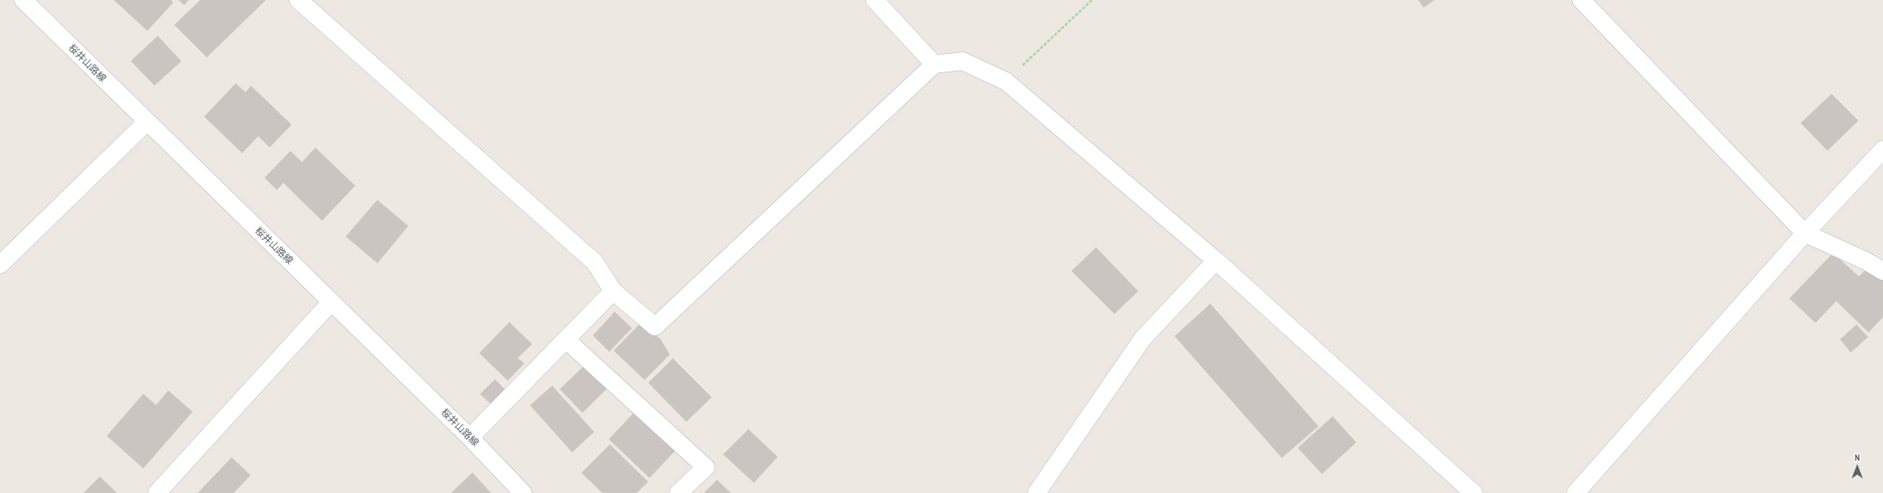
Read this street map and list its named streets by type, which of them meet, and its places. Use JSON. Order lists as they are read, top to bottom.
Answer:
{
  "streets": {
    "street": ["桜井山路線"]
  },
  "north": "top"
}
